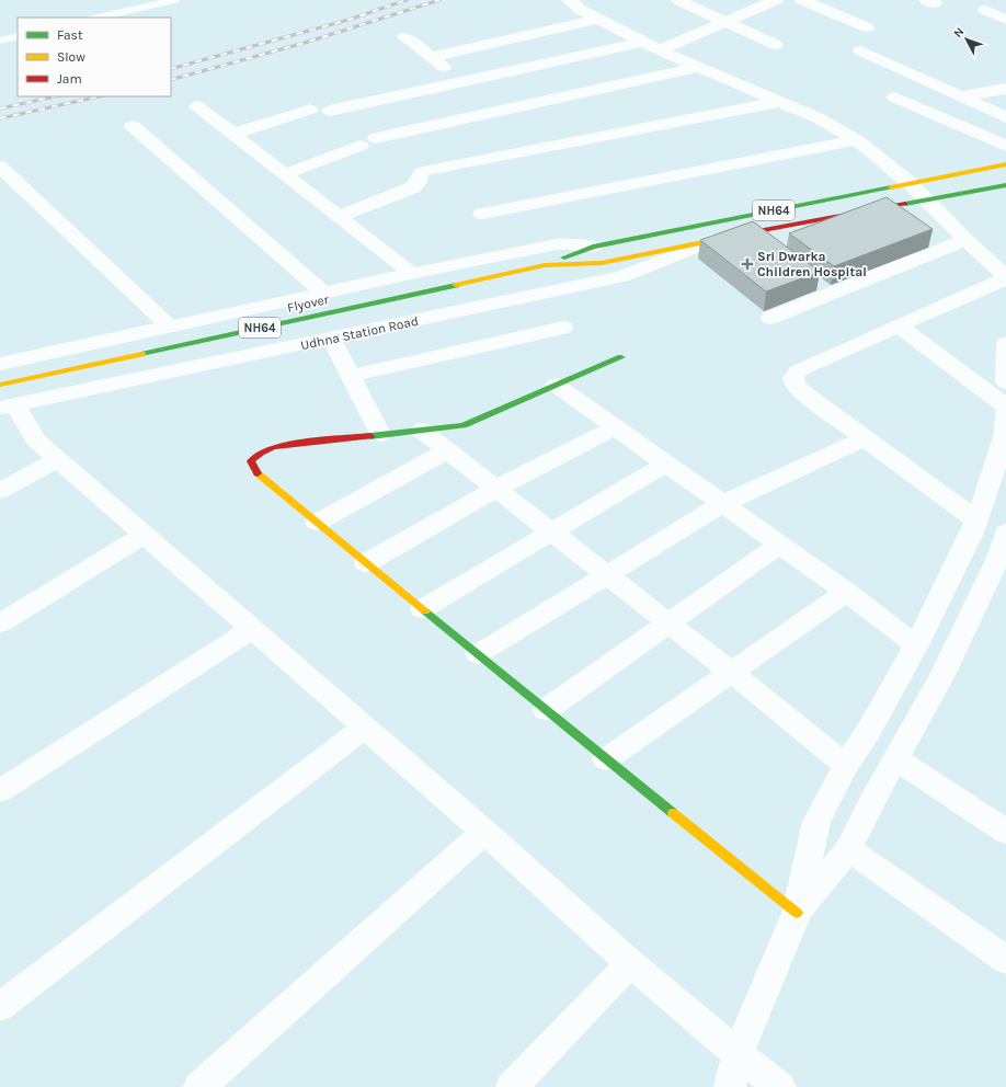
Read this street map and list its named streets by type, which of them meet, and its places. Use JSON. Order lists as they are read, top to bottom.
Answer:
{
  "streets": {
    "main road": ["NH64", "Flyover"],
    "street": ["Udhna Station Road"]
  },
  "crossings": [
    ["NH64", "Flyover"],
    ["NH64", "Udhna Station Road"],
    ["Flyover", "Udhna Station Road"]
  ],
  "places": {
    "health": ["Sri Dwarka Children Hospital"]
  },
  "legend": ["Fast", "Slow", "Jam"],
  "north": "top left"
}
